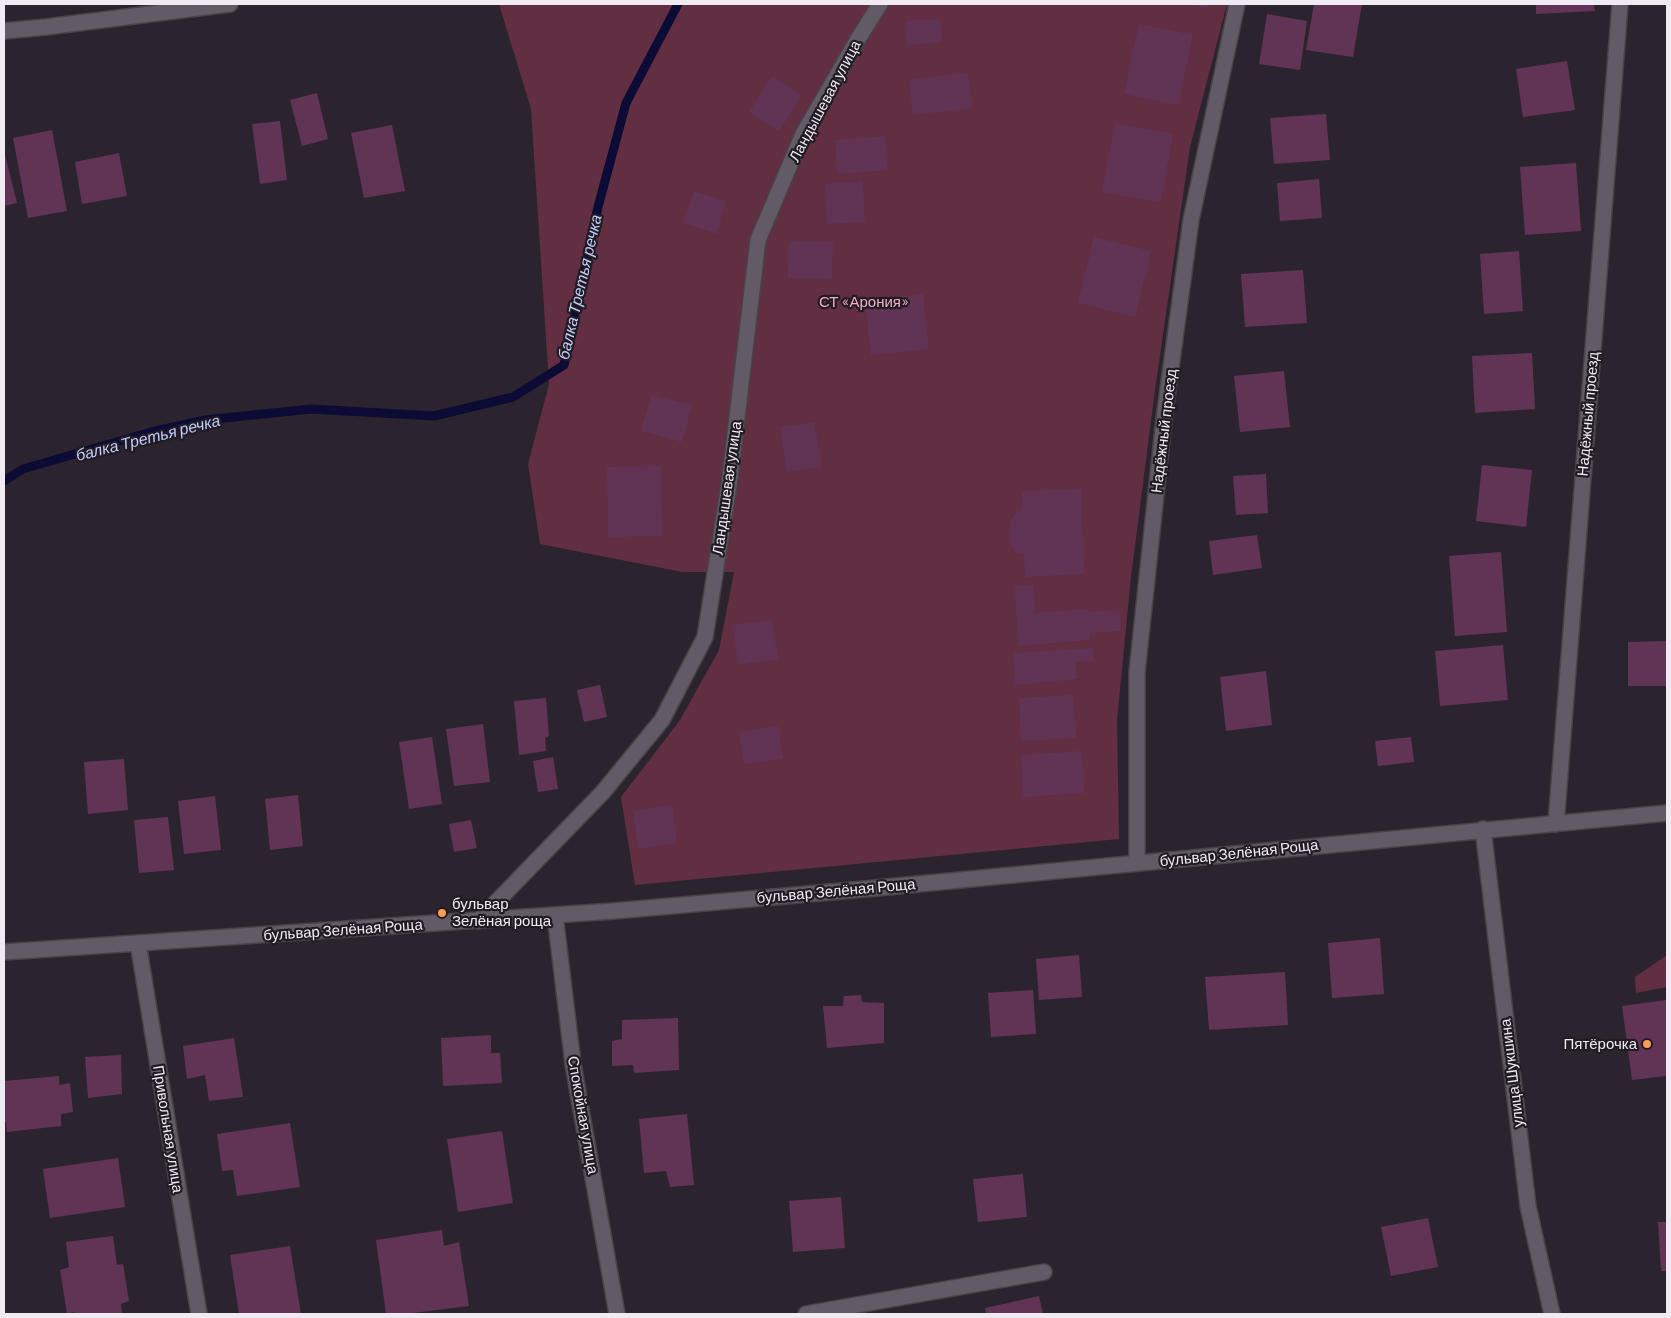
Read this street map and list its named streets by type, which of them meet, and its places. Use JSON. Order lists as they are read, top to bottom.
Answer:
{
  "streets": {
    "street": [
      "Ландышевая улица",
      "Надёжный проезд",
      "бульвар Зелёная Роща",
      "улица Шукшина",
      "Спокойная улица",
      "Привольная улица"
    ]
  },
  "crossings": [
    ["Ландышевая улица", "бульвар Зелёная Роща"],
    ["Надёжный проезд", "бульвар Зелёная Роща"],
    ["бульвар Зелёная Роща", "улица Шукшина"],
    ["бульвар Зелёная Роща", "Спокойная улица"],
    ["бульвар Зелёная Роща", "Привольная улица"]
  ],
  "water": ["балка Третья речка"],
  "parks": ["СТ «Арония»"],
  "places": ["бульвар Зелёная роща", "Пятёрочка"]
}
